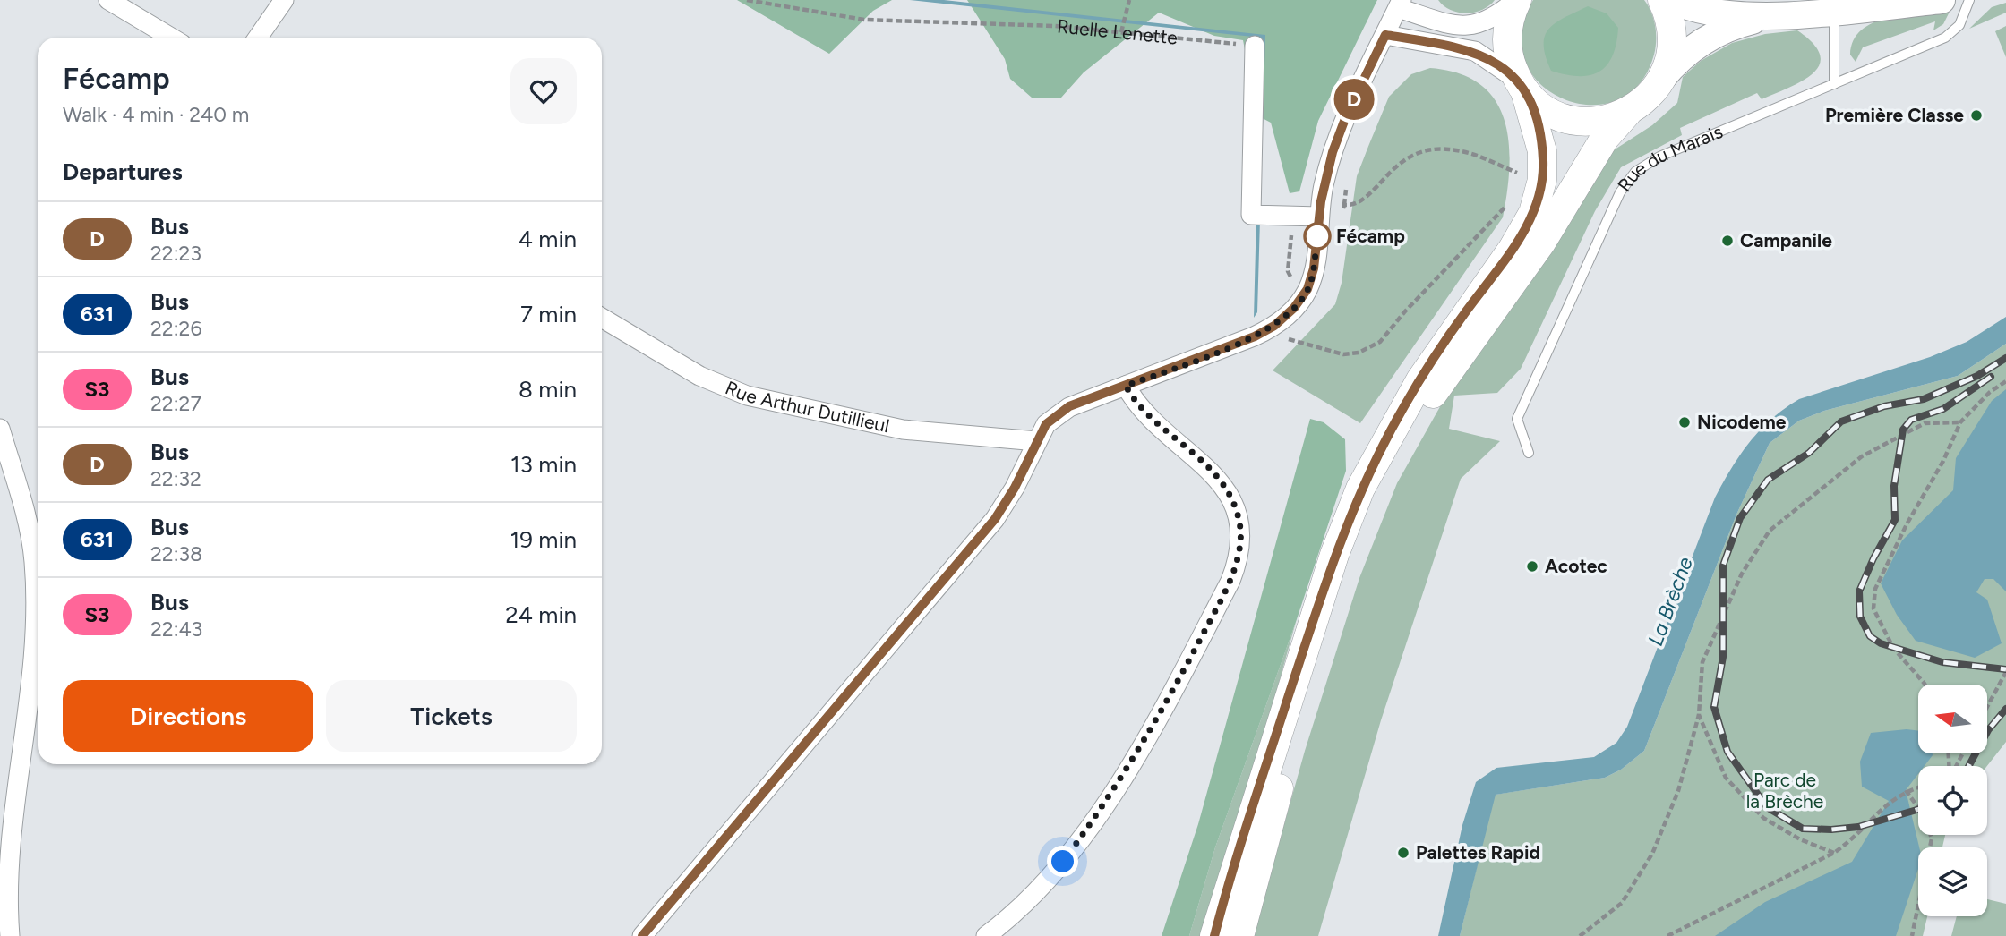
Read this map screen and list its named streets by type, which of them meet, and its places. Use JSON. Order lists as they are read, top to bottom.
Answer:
{
  "streets": {
    "street": ["Rue Arthur Dutillieul"],
    "lane": ["Rue du Marais"],
    "path": ["Ruelle Lenette"]
  },
  "water": ["La Brèche"],
  "parks": ["Parc de la Brèche"],
  "places": [
    "Première Classe",
    "Fécamp",
    "Campanile",
    "Nicodeme",
    "Acotec",
    "Palettes Rapid"
  ],
  "lines": ["bus line D"],
  "north": "left",
  "page": {
    "on_map": "D",
    "heading": [
      ["Fécamp", "Walk · 4 min · 240 m"],
      "Departures"
    ],
    "list": [
      {
        "mark": "D",
        "name": "Bus",
        "note": "22:23",
        "value": "4 min"
      },
      {
        "mark": "631",
        "name": "Bus",
        "note": "22:26",
        "value": "7 min"
      },
      {
        "mark": "S3",
        "name": "Bus",
        "note": "22:27",
        "value": "8 min"
      },
      {
        "mark": "D",
        "name": "Bus",
        "note": "22:32",
        "value": "13 min"
      },
      {
        "mark": "631",
        "name": "Bus",
        "note": "22:38",
        "value": "19 min"
      },
      {
        "mark": "S3",
        "name": "Bus",
        "note": "22:43",
        "value": "24 min"
      }
    ],
    "buttons": ["Directions", "Tickets"]
  }
}
